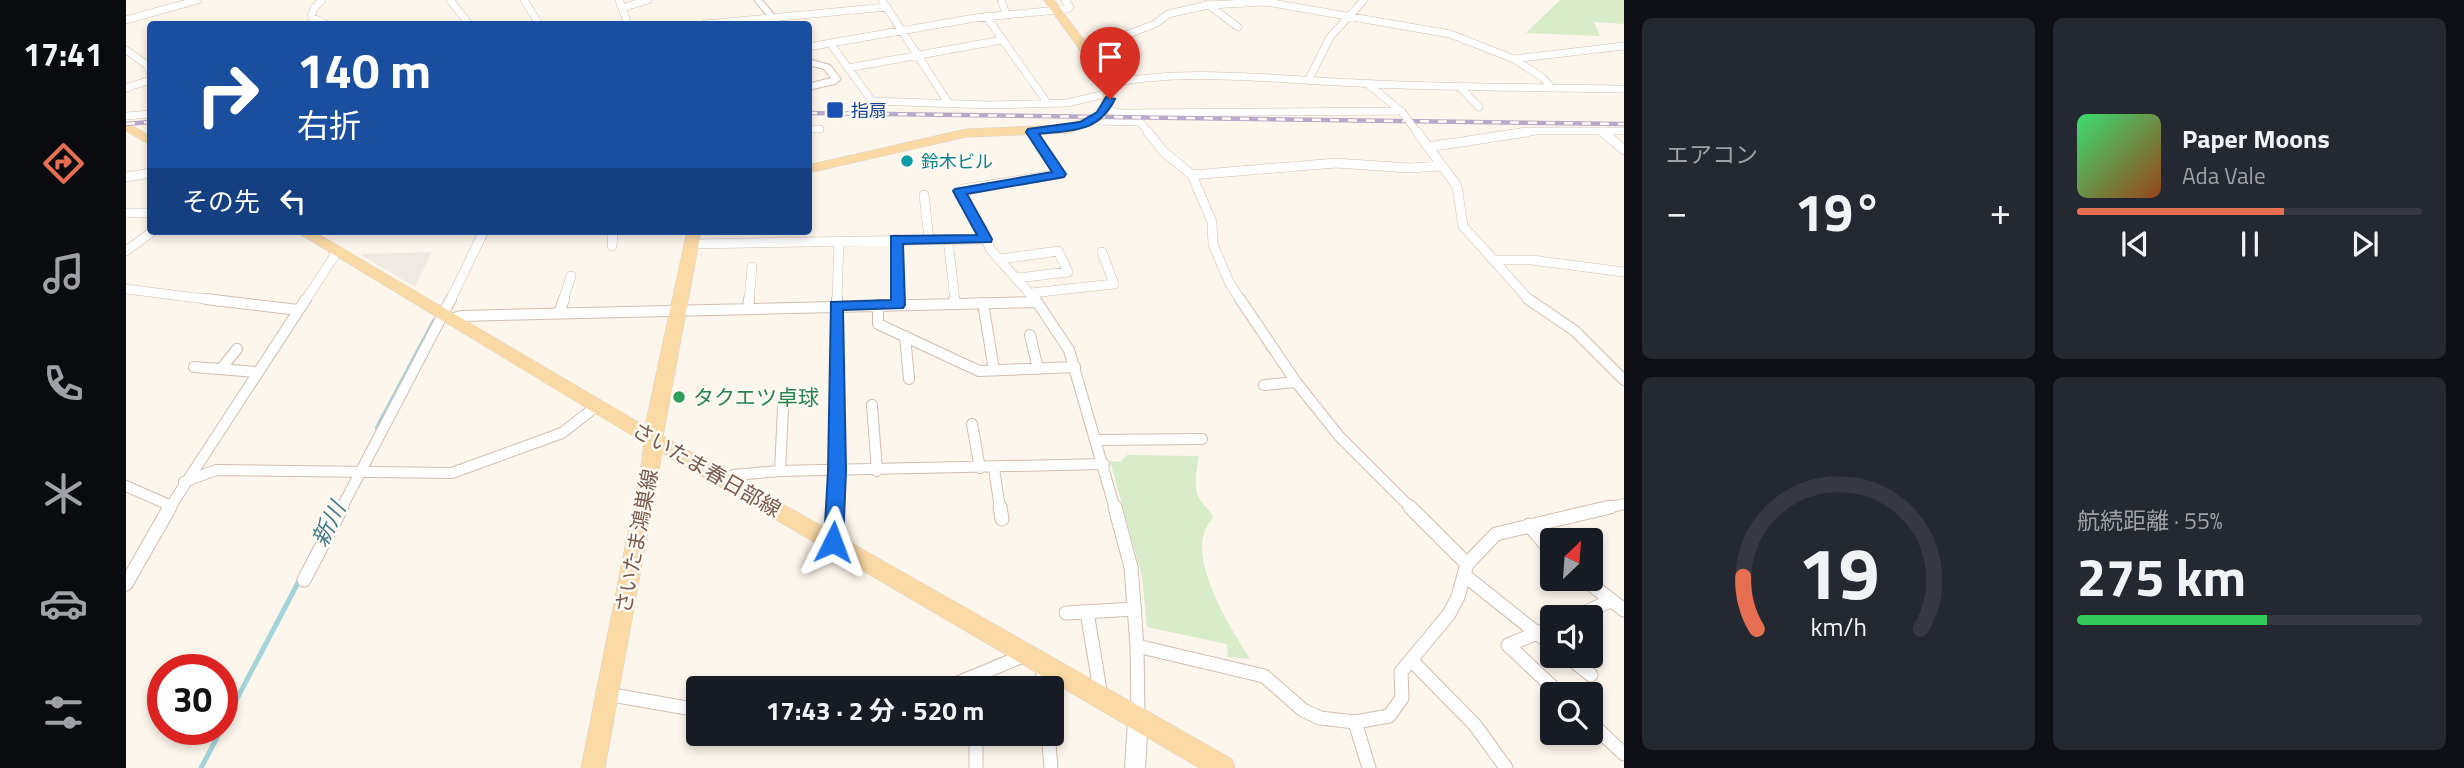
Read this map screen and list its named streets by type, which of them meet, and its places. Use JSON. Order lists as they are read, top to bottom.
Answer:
{
  "streets": {
    "main road": ["さいたま春日部線", "さいたま鴻巣線"]
  },
  "crossings": [
    ["さいたま春日部線", "さいたま鴻巣線"]
  ],
  "water": ["新川"],
  "places": {
    "transit": ["指扇"],
    "other": ["鈴木ビル", "タクエツ卓球"]
  },
  "north": "top right",
  "page": {
    "tabs": "17:41",
    "tile": [
      "エアコン",
      ["航続距離 · 55%", "275 km"]
    ],
    "turn": ["140 m", "右折"],
    "song": ["Paper Moons", "Ada Vale"],
    "then": "その先",
    "heat": ["−", "19°", "+"],
    "limit": "30",
    "trip": "17:43 · 2 分 · 520 m",
    "gauge": ["19", "km/h"]
  }
}
